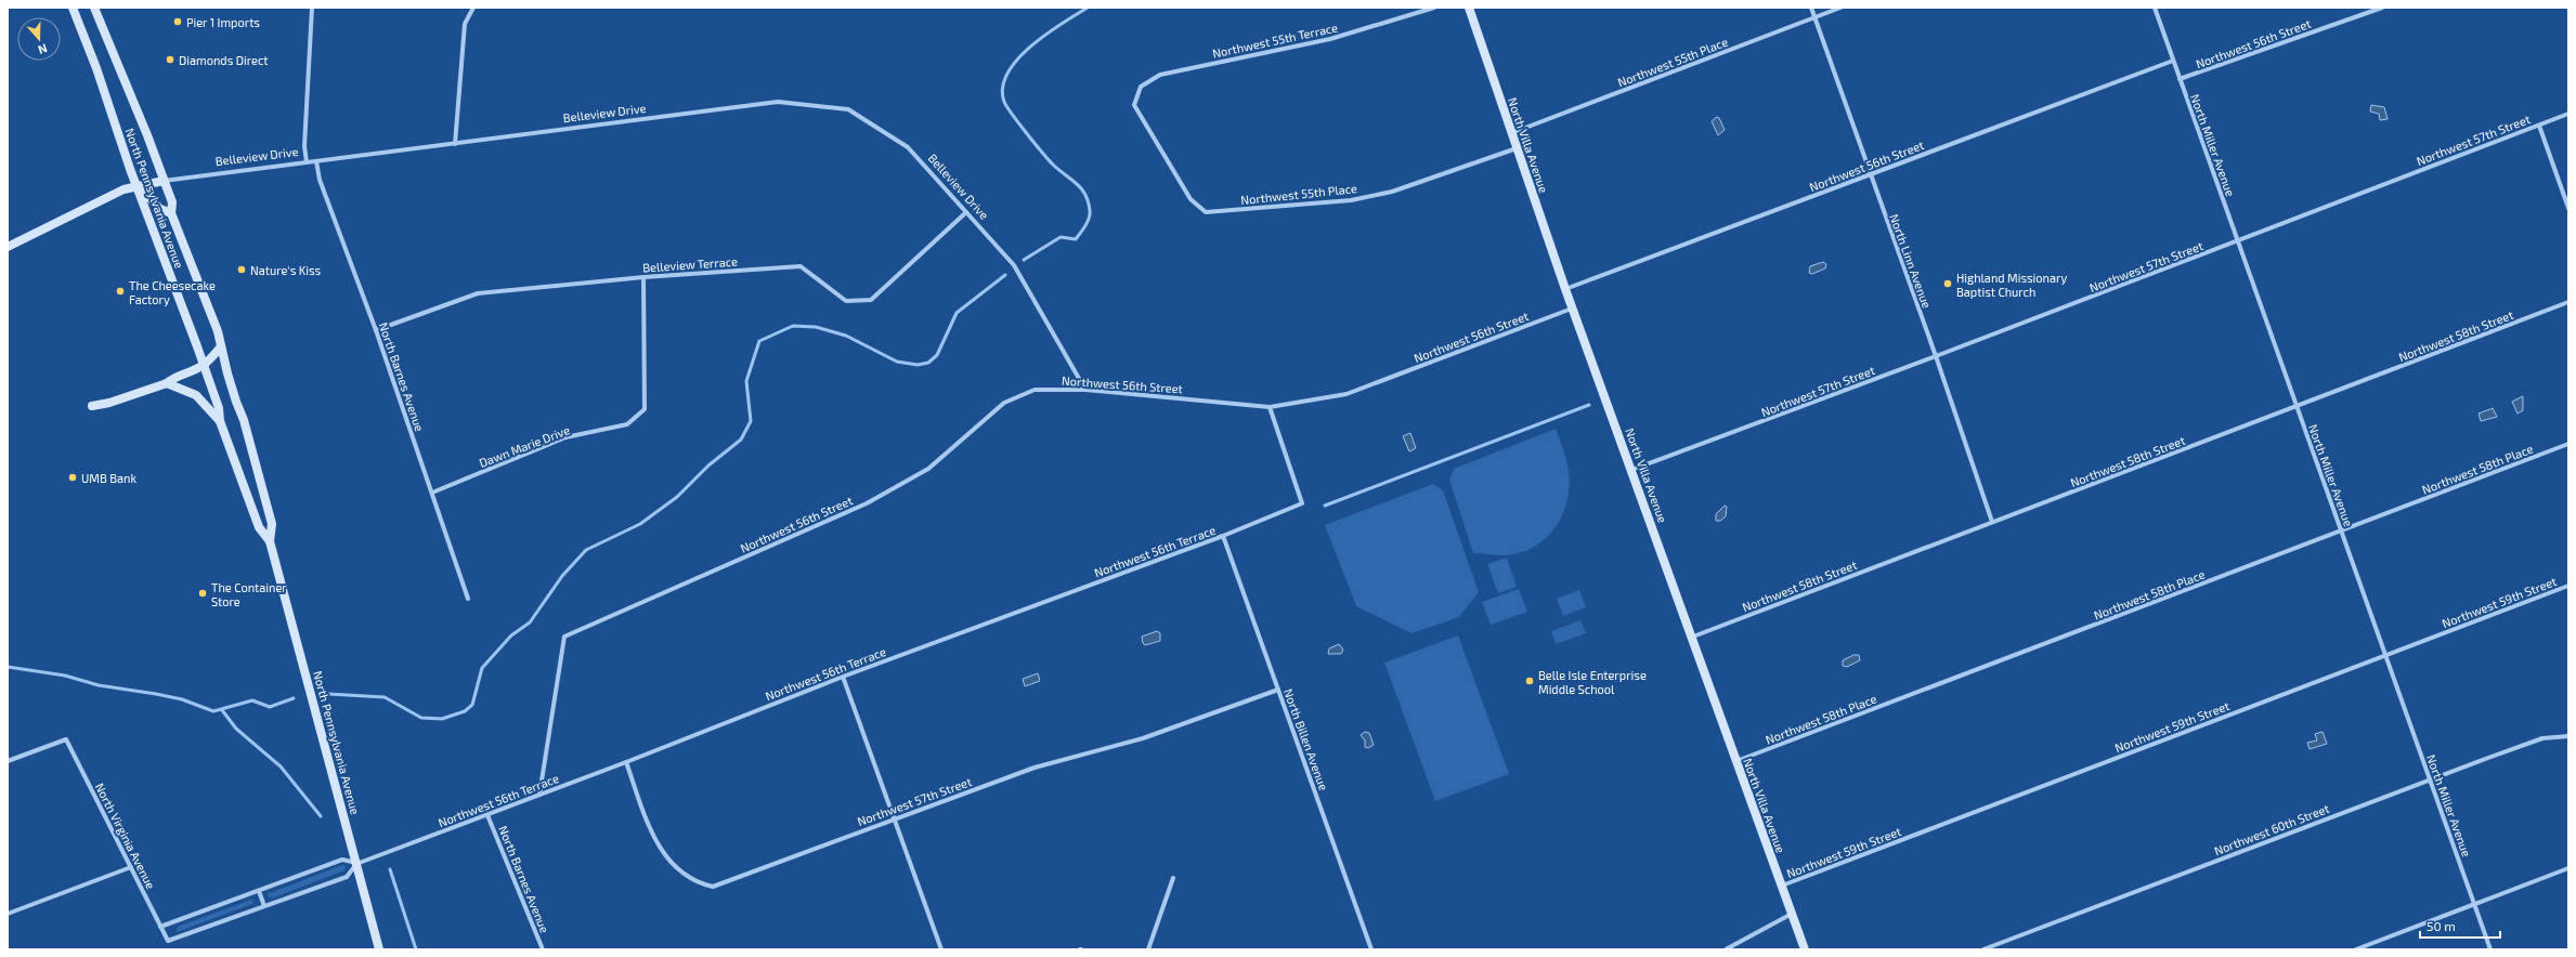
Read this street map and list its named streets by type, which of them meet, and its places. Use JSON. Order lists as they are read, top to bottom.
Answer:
{
  "streets": {
    "main road": ["Belleview Drive", "North Villa Avenue", "North Pennsylvania Avenue"],
    "street": [
      "Northwest 55th Terrace",
      "Northwest 56th Street",
      "Northwest 55th Place",
      "Northwest 57th Street",
      "North Miller Avenue",
      "North Linn Avenue",
      "Belleview Terrace",
      "Northwest 58th Street",
      "North Barnes Avenue",
      "Dawn Marie Drive",
      "Northwest 58th Place",
      "Northwest 56th Terrace",
      "Northwest 59th Street",
      "North Billen Avenue",
      "Northwest 60th Street",
      "North Virginia Avenue"
    ]
  },
  "crossings": [
    ["Northwest 55th Terrace", "Northwest 55th Place"],
    ["Northwest 56th Street", "Belleview Drive"],
    ["Northwest 56th Street", "North Villa Avenue"],
    ["Northwest 56th Street", "North Miller Avenue"],
    ["Northwest 56th Street", "North Linn Avenue"],
    ["Northwest 56th Street", "Northwest 56th Terrace"],
    ["Northwest 55th Place", "North Villa Avenue"],
    ["Northwest 55th Place", "North Linn Avenue"],
    ["Belleview Drive", "North Pennsylvania Avenue"],
    ["Belleview Drive", "Belleview Terrace"],
    ["Belleview Drive", "North Barnes Avenue"],
    ["Northwest 57th Street", "North Villa Avenue"],
    ["Northwest 57th Street", "North Miller Avenue"],
    ["Northwest 57th Street", "North Linn Avenue"],
    ["Northwest 57th Street", "Northwest 56th Terrace"],
    ["Northwest 57th Street", "North Billen Avenue"],
    ["North Villa Avenue", "Northwest 58th Street"],
    ["North Villa Avenue", "Northwest 58th Place"],
    ["North Villa Avenue", "Northwest 59th Street"],
    ["North Miller Avenue", "Northwest 58th Street"],
    ["North Miller Avenue", "Northwest 58th Place"],
    ["North Miller Avenue", "Northwest 59th Street"],
    ["North Miller Avenue", "Northwest 60th Street"],
    ["North Pennsylvania Avenue", "Northwest 56th Terrace"],
    ["North Linn Avenue", "Northwest 58th Street"],
    ["Belleview Terrace", "North Barnes Avenue"],
    ["Belleview Terrace", "Dawn Marie Drive"],
    ["North Barnes Avenue", "Dawn Marie Drive"],
    ["North Barnes Avenue", "Northwest 56th Terrace"],
    ["Northwest 56th Terrace", "North Billen Avenue"],
    ["Northwest 56th Terrace", "North Virginia Avenue"]
  ],
  "places": [
    "Pier 1 Imports",
    "Diamonds Direct",
    "Nature's Kiss",
    "Highland Missionary Baptist Church",
    "The Cheesecake Factory",
    "UMB Bank",
    "The Container Store",
    "Belle Isle Enterprise Middle School"
  ],
  "scale_bar": "50 m",
  "north": "bottom"
}
